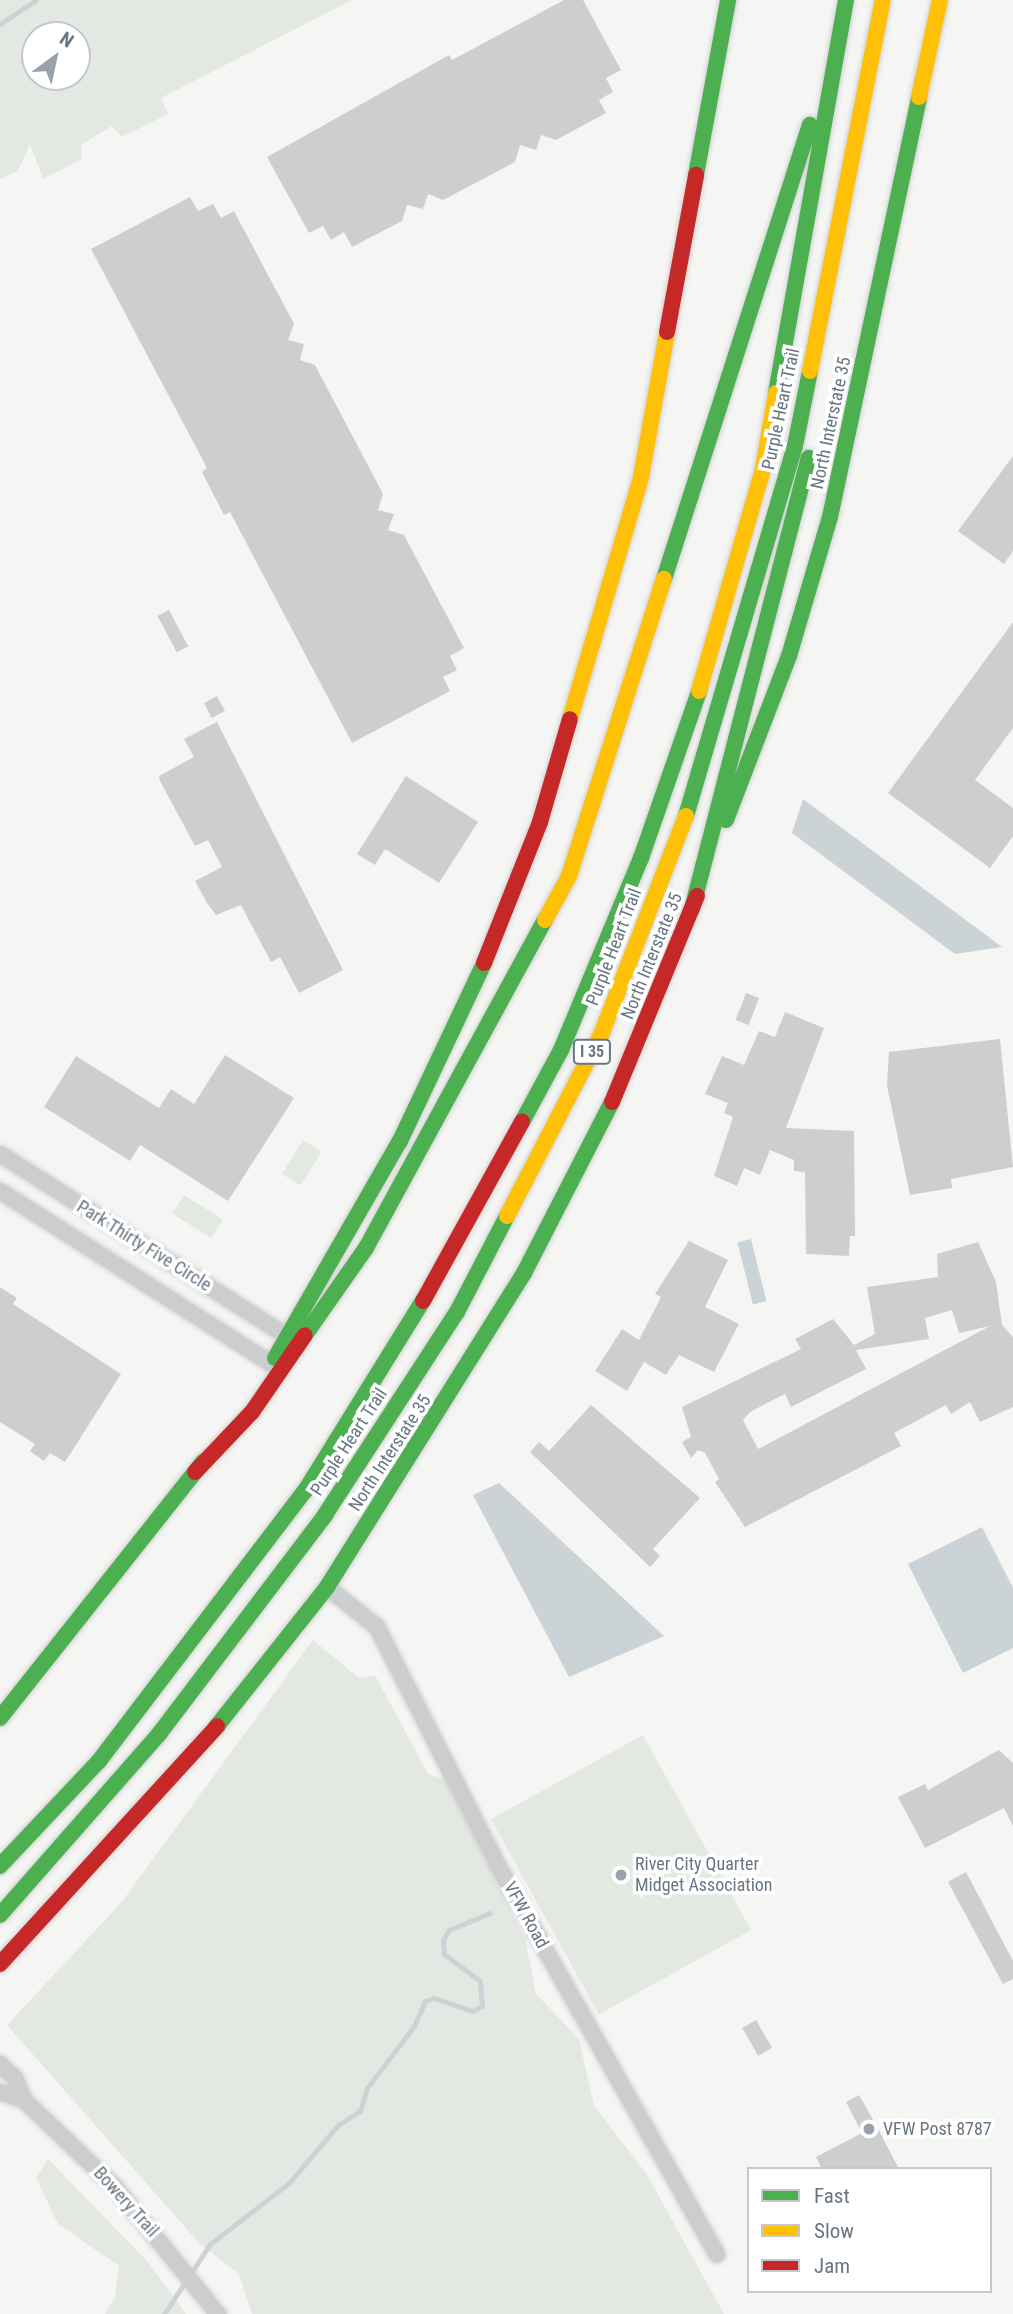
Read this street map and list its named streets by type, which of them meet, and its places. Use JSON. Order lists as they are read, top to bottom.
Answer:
{
  "streets": {
    "main road": ["Purple Heart Trail", "North Interstate 35", "I 35"],
    "street": ["Park Thirty Five Circle", "VFW Road", "Bowery Trail"]
  },
  "crossings": [
    ["North Interstate 35", "VFW Road"]
  ],
  "places": ["River City Quarter Midget Association", "VFW Post 8787"],
  "legend": ["Fast", "Slow", "Jam"],
  "north": "top right"
}
